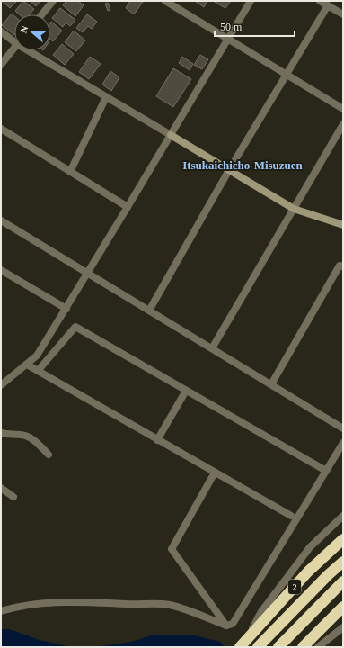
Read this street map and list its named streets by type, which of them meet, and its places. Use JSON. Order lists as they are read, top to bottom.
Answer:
{
  "streets": {
    "highway": ["2"]
  },
  "districts": ["Itsukaichicho-Misuzuen"],
  "scale_bar": "50 m",
  "north": "left"
}
